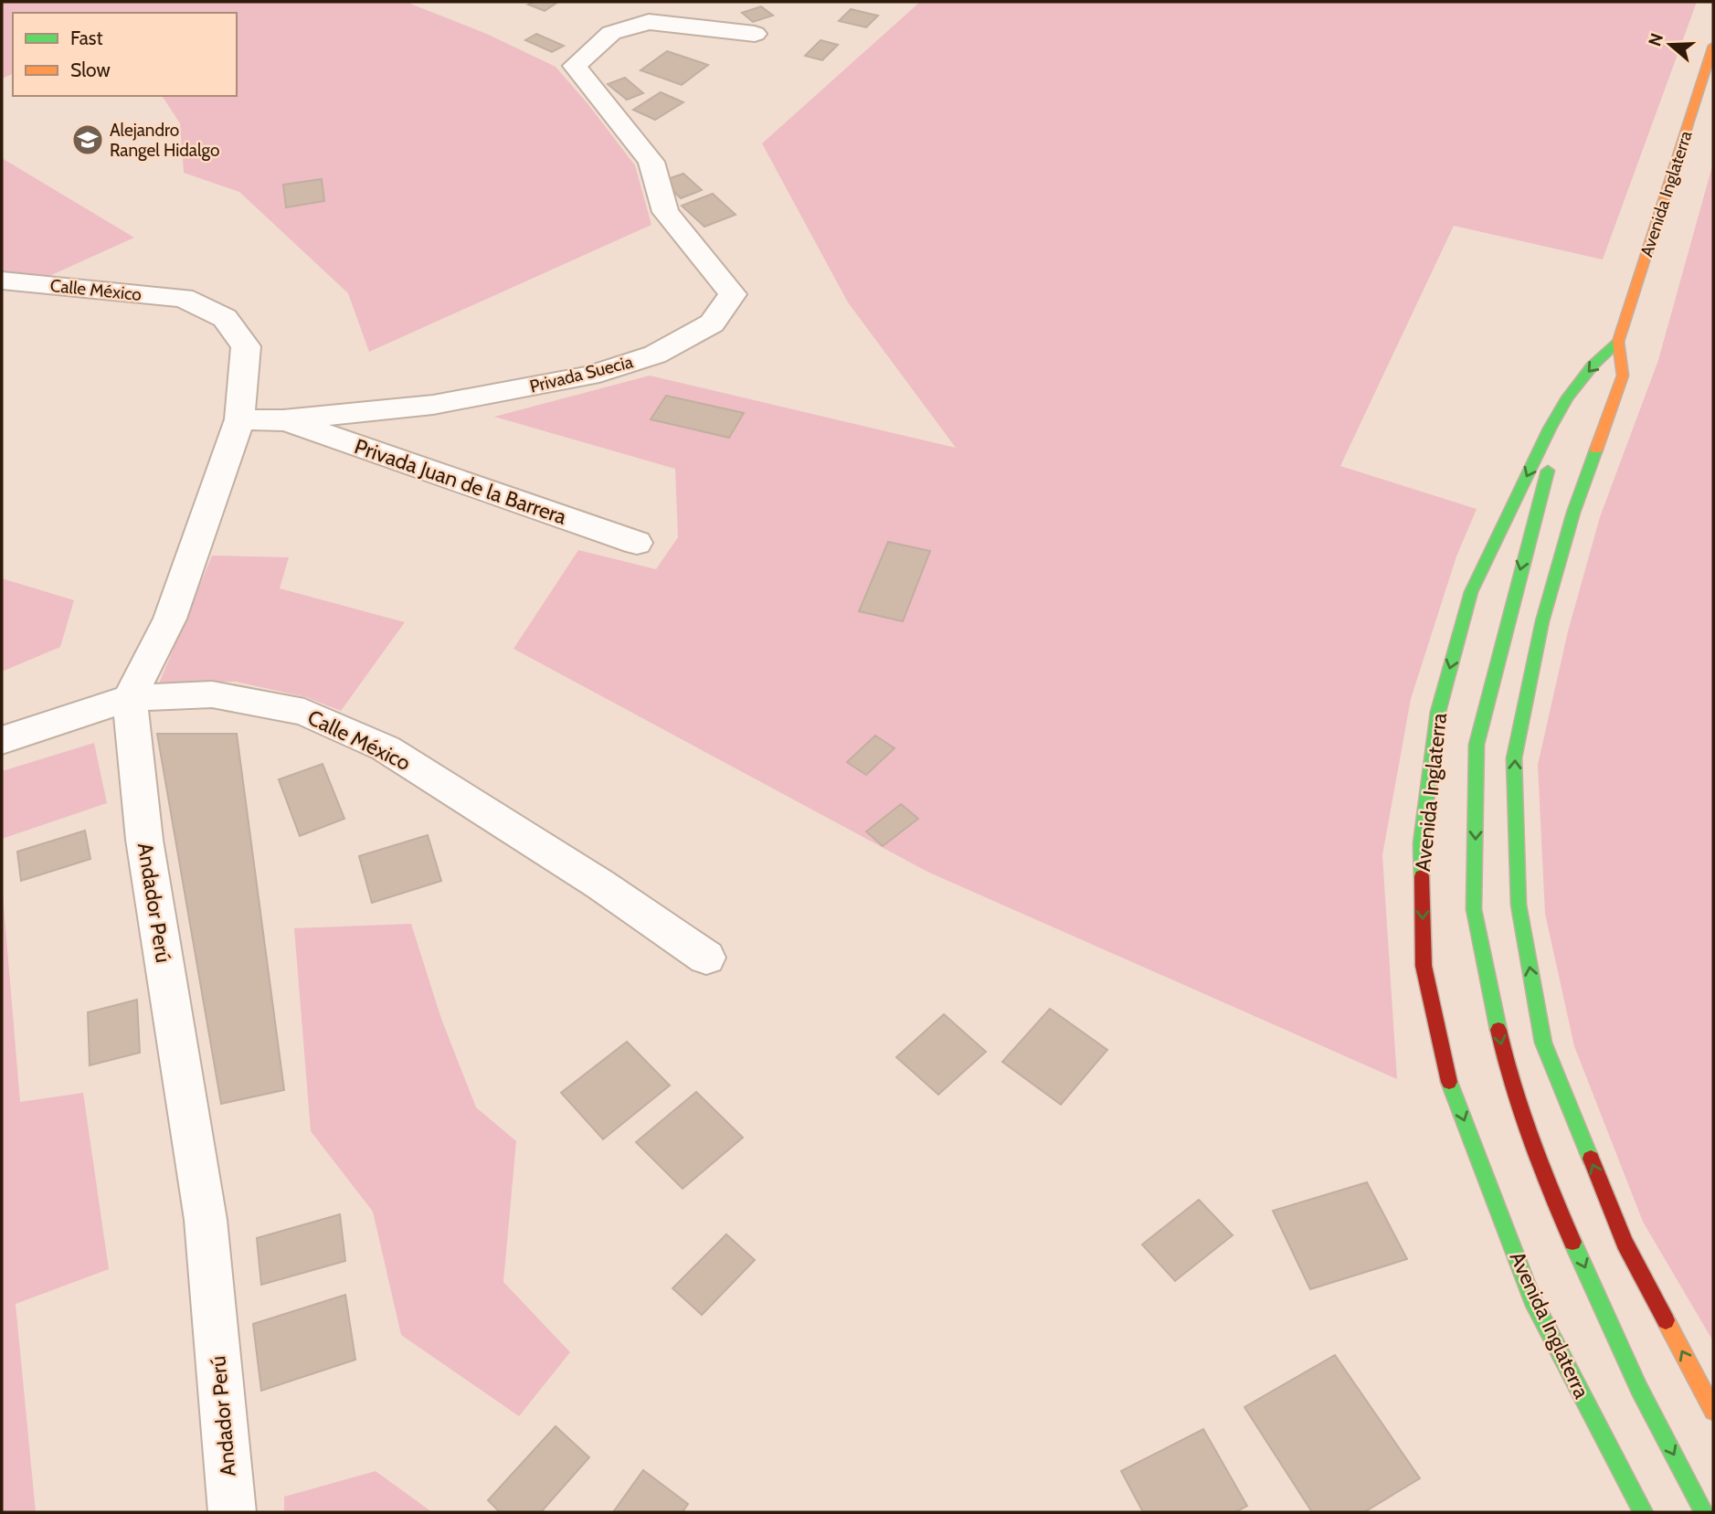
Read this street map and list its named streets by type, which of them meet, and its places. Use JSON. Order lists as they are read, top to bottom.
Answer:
{
  "streets": {
    "main road": ["Avenida Inglaterra"],
    "street": [
      "Calle México",
      "Privada Suecia",
      "Privada Juan de la Barrera",
      "Andador Perú"
    ]
  },
  "crossings": [
    ["Calle México", "Privada Suecia"],
    ["Calle México", "Andador Perú"],
    ["Privada Suecia", "Privada Juan de la Barrera"]
  ],
  "places": {
    "school or university": ["Alejandro Rangel Hidalgo"]
  },
  "legend": ["Fast", "Slow"],
  "north": "left"
}
